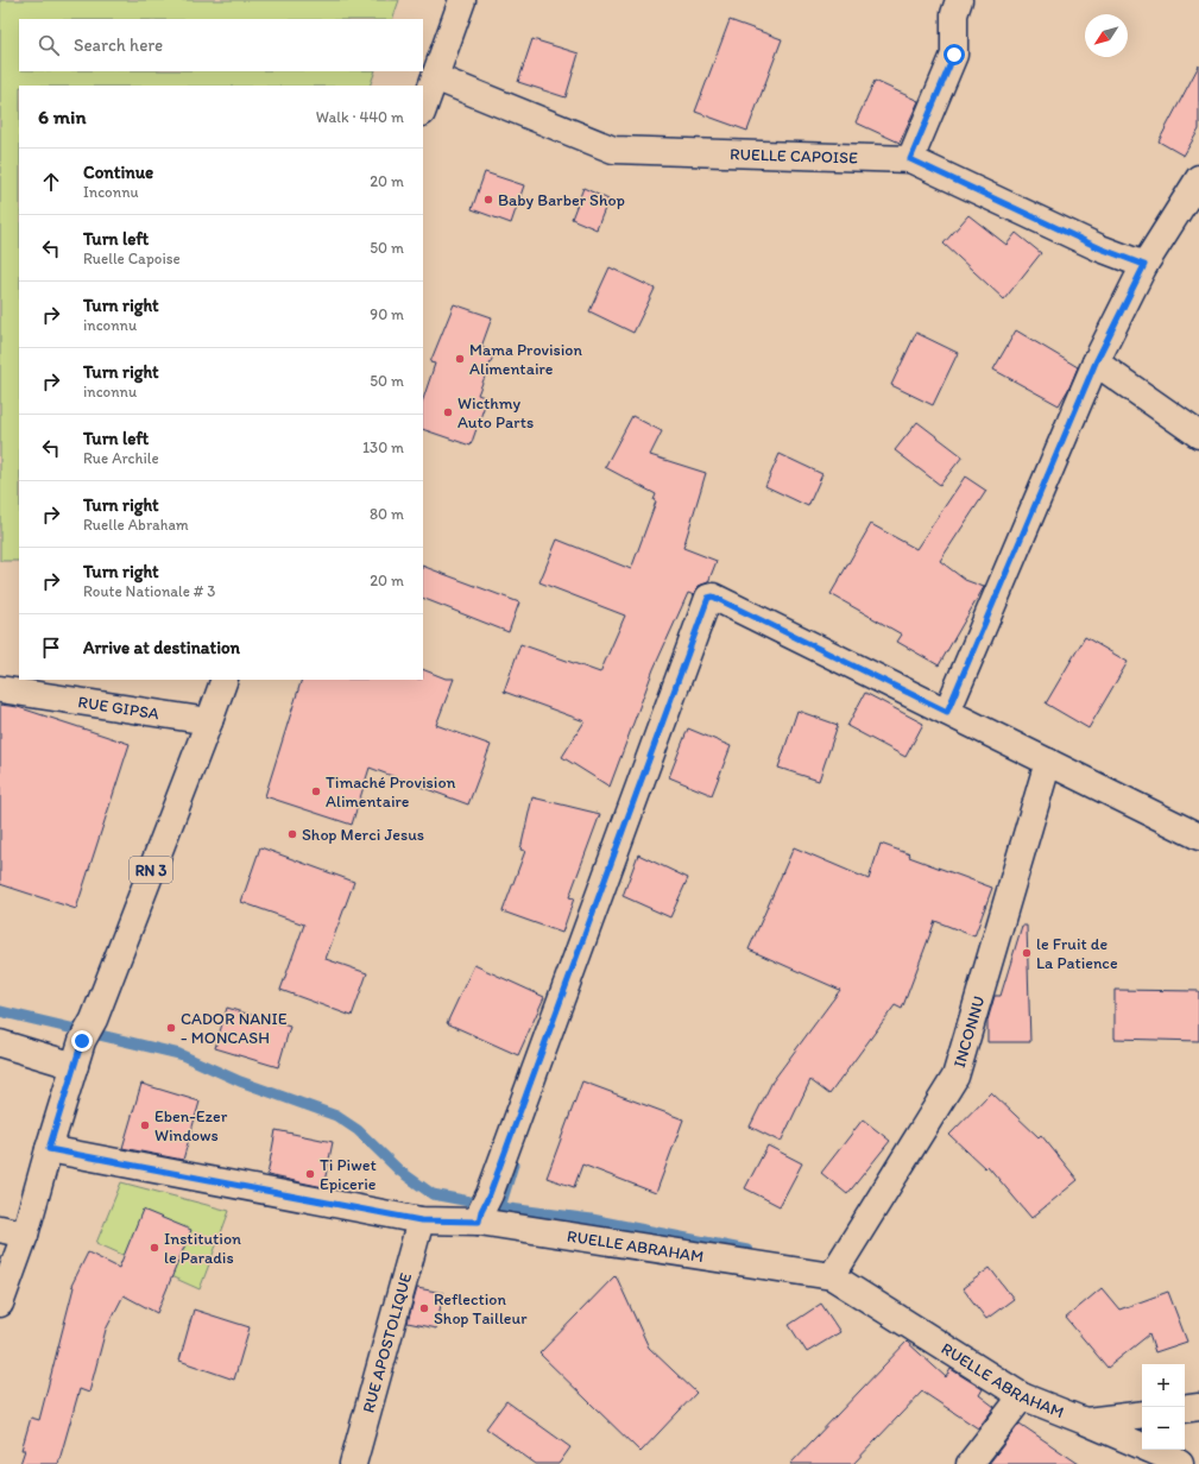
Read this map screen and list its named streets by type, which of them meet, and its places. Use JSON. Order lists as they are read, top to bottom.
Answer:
{
  "streets": {
    "street": [
      "RUELLE CAPOISE",
      "RUE GIPSA",
      "RN 3",
      "INCONNU",
      "RUELLE ABRAHAM",
      "RUE APOSTOLIQUE"
    ]
  },
  "crossings": [
    ["RUE GIPSA", "RN 3"],
    ["RN 3", "RUELLE ABRAHAM"],
    ["INCONNU", "RUELLE ABRAHAM"],
    ["RUELLE ABRAHAM", "RUE APOSTOLIQUE"]
  ],
  "places": [
    "Baby Barber Shop",
    "Mama Provision Alimentaire",
    "Wicthmy Auto Parts",
    "Timaché Provision Alimentaire",
    "Shop Merci Jesus",
    "le Fruit de La Patience",
    "CADOR NANIE - MONCASH",
    "Eben-Ezer Windows",
    "Ti Piwet Epicerie",
    "Institution le Paradis",
    "Reflection Shop Tailleur"
  ],
  "north": "bottom left",
  "page": {
    "search": "Search here",
    "heading": ["6 min", "Walk · 440 m"],
    "list": [
      ["Continue", "Inconnu", "20 m"],
      ["Turn left", "Ruelle Capoise", "50 m"],
      ["Turn right", "inconnu", "90 m"],
      ["Turn right", "inconnu", "50 m"],
      ["Turn left", "Rue Archile", "130 m"],
      ["Turn right", "Ruelle Abraham", "80 m"],
      ["Turn right", "Route Nationale # 3", "20 m"],
      "Arrive at destination"
    ],
    "map_buttons": ["+", "−"]
  }
}
